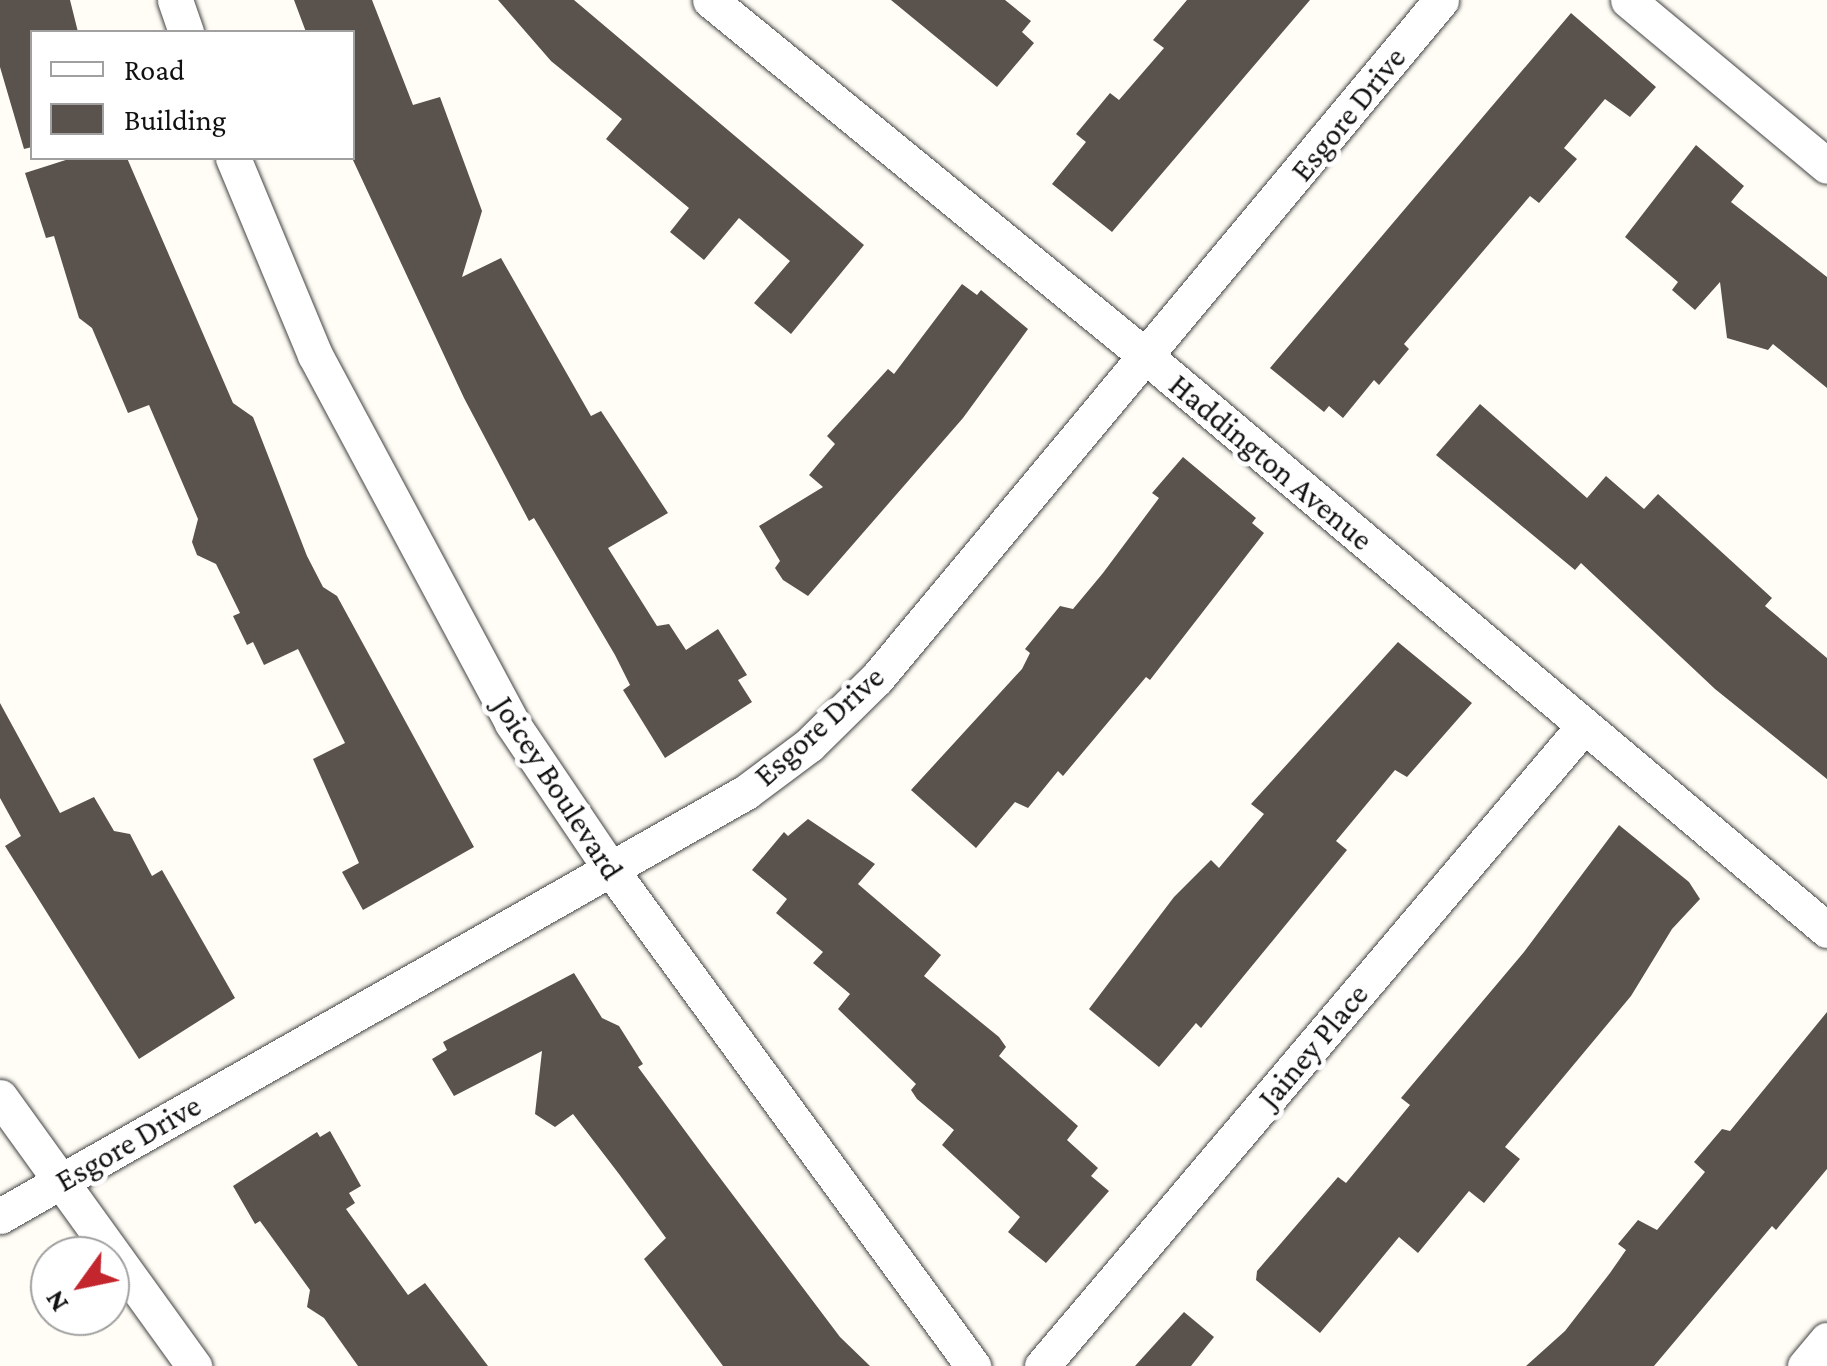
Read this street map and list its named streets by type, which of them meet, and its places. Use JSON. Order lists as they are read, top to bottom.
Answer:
{
  "streets": {
    "street": [
      "Esgore Drive",
      "Haddington Avenue",
      "Joicey Boulevard",
      "Jainey Place"
    ]
  },
  "crossings": [
    ["Esgore Drive", "Haddington Avenue"],
    ["Esgore Drive", "Joicey Boulevard"],
    ["Haddington Avenue", "Jainey Place"]
  ],
  "legend": ["Road", "Building"],
  "north": "bottom left"
}
